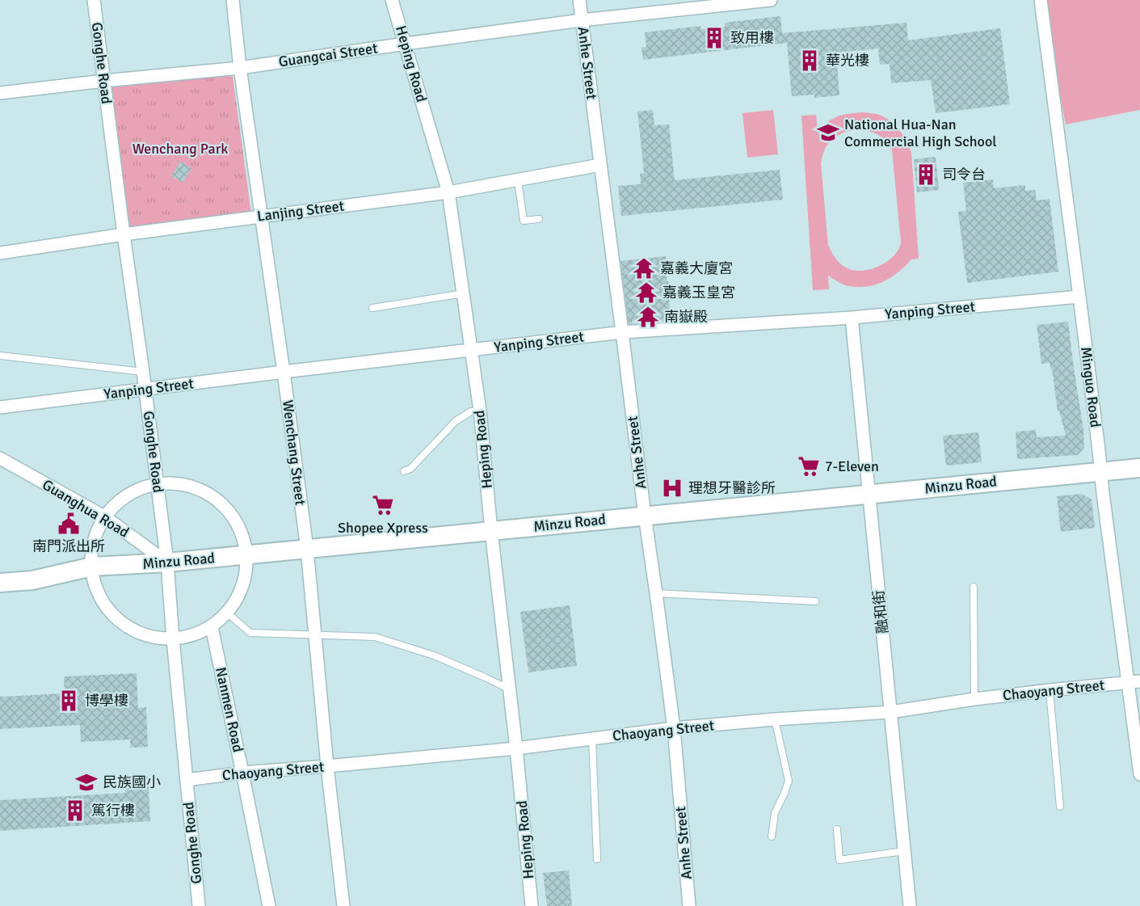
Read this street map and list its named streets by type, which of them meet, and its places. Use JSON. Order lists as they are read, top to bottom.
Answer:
{
  "streets": {
    "main road": ["Minzu Road"],
    "street": [
      "Guangcai Street",
      "Gonghe Road",
      "Anhe Street",
      "Heping Road",
      "Lanjing Street",
      "Yanping Street",
      "Minguo Road",
      "Wenchang Street",
      "Guanghua Road",
      "融和街",
      "Chaoyang Street",
      "Nanmen Road"
    ]
  },
  "crossings": [
    ["Guangcai Street", "Gonghe Road"],
    ["Guangcai Street", "Anhe Street"],
    ["Guangcai Street", "Heping Road"],
    ["Guangcai Street", "Wenchang Street"],
    ["Gonghe Road", "Lanjing Street"],
    ["Gonghe Road", "Yanping Street"],
    ["Gonghe Road", "Minzu Road"],
    ["Gonghe Road", "Guanghua Road"],
    ["Gonghe Road", "Chaoyang Street"],
    ["Anhe Street", "Lanjing Street"],
    ["Anhe Street", "Yanping Street"],
    ["Anhe Street", "Minzu Road"],
    ["Anhe Street", "Chaoyang Street"],
    ["Heping Road", "Lanjing Street"],
    ["Heping Road", "Yanping Street"],
    ["Heping Road", "Minzu Road"],
    ["Heping Road", "Chaoyang Street"],
    ["Lanjing Street", "Wenchang Street"],
    ["Yanping Street", "Minguo Road"],
    ["Yanping Street", "Wenchang Street"],
    ["Yanping Street", "融和街"],
    ["Minguo Road", "Minzu Road"],
    ["Minguo Road", "Chaoyang Street"],
    ["Wenchang Street", "Minzu Road"],
    ["Wenchang Street", "Chaoyang Street"],
    ["Minzu Road", "Guanghua Road"],
    ["Minzu Road", "融和街"],
    ["融和街", "Chaoyang Street"],
    ["Chaoyang Street", "Nanmen Road"]
  ],
  "parks": ["Wenchang Park"],
  "places": {
    "building": [
      "致用樓",
      "華光樓",
      "司令台",
      "博學樓",
      "篤行樓"
    ],
    "school or university": ["National Hua-Nan Commercial High School", "民族國小"],
    "temple": ["嘉義大廈宮", "嘉義玉皇宮", "南嶽殿"],
    "supermarket": ["7-Eleven", "Shopee Xpress"],
    "hospital": ["理想牙醫診所"],
    "public building": ["南門派出所"]
  }
}
